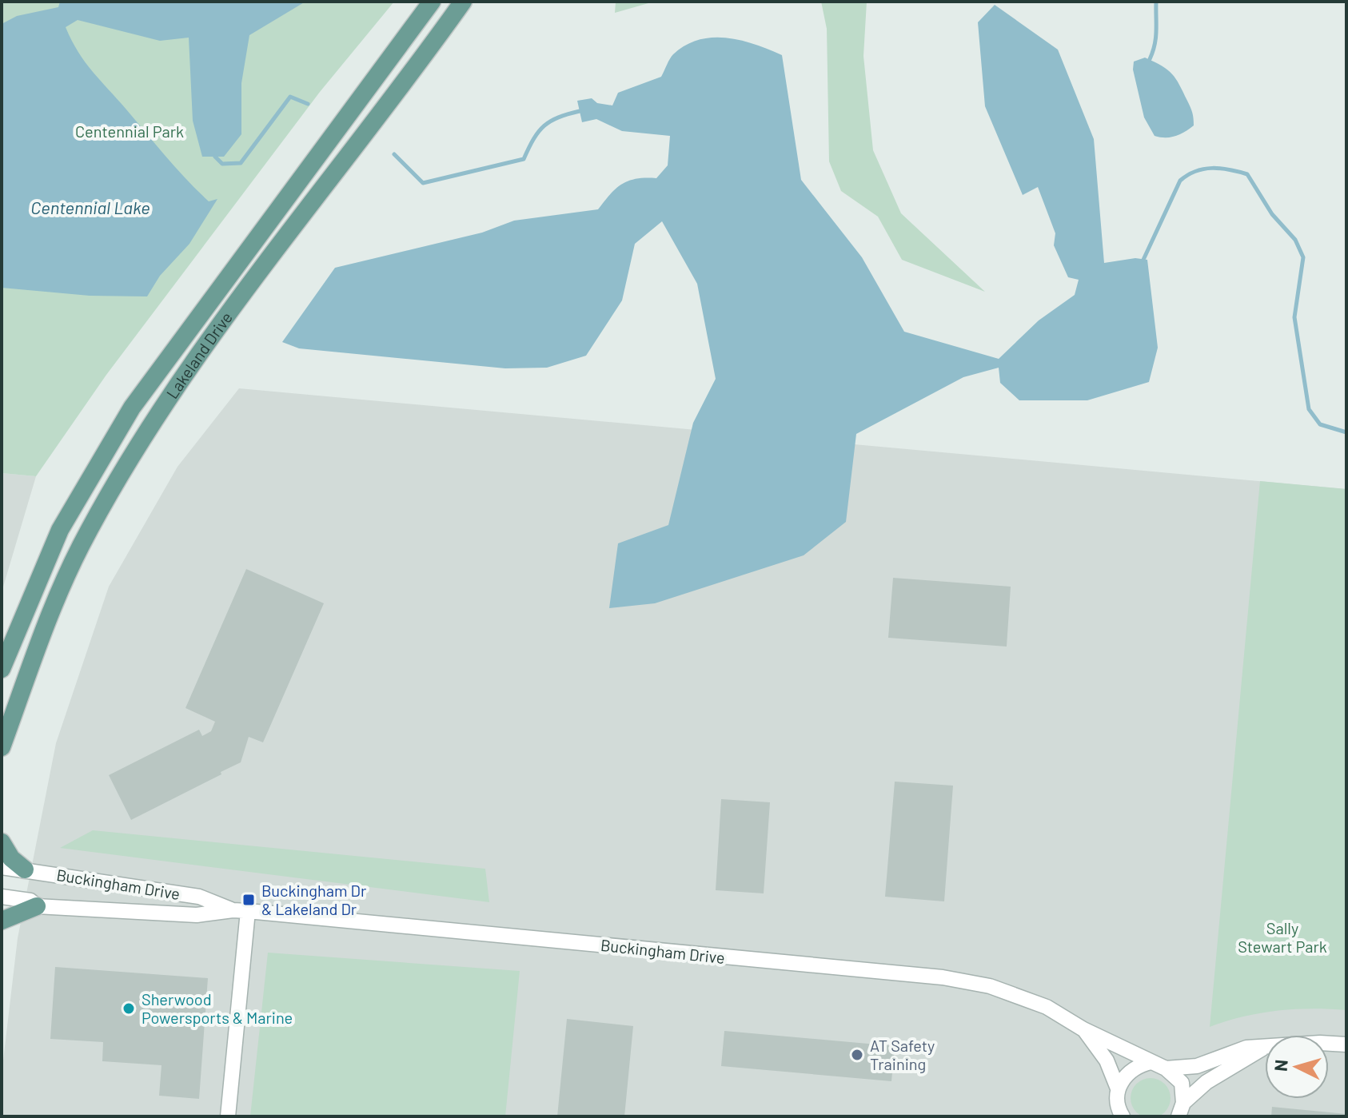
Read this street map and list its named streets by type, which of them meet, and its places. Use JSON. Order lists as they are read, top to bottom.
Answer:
{
  "streets": {
    "main road": ["Lakeland Drive"],
    "street": ["Buckingham Drive"]
  },
  "water": ["Centennial Lake"],
  "parks": ["Centennial Park", "Sally Stewart Park"],
  "places": {
    "transit": ["Buckingham Dr & Lakeland Dr"],
    "other": ["Sherwood Powersports & Marine", "AT Safety Training"]
  },
  "north": "left"
}
